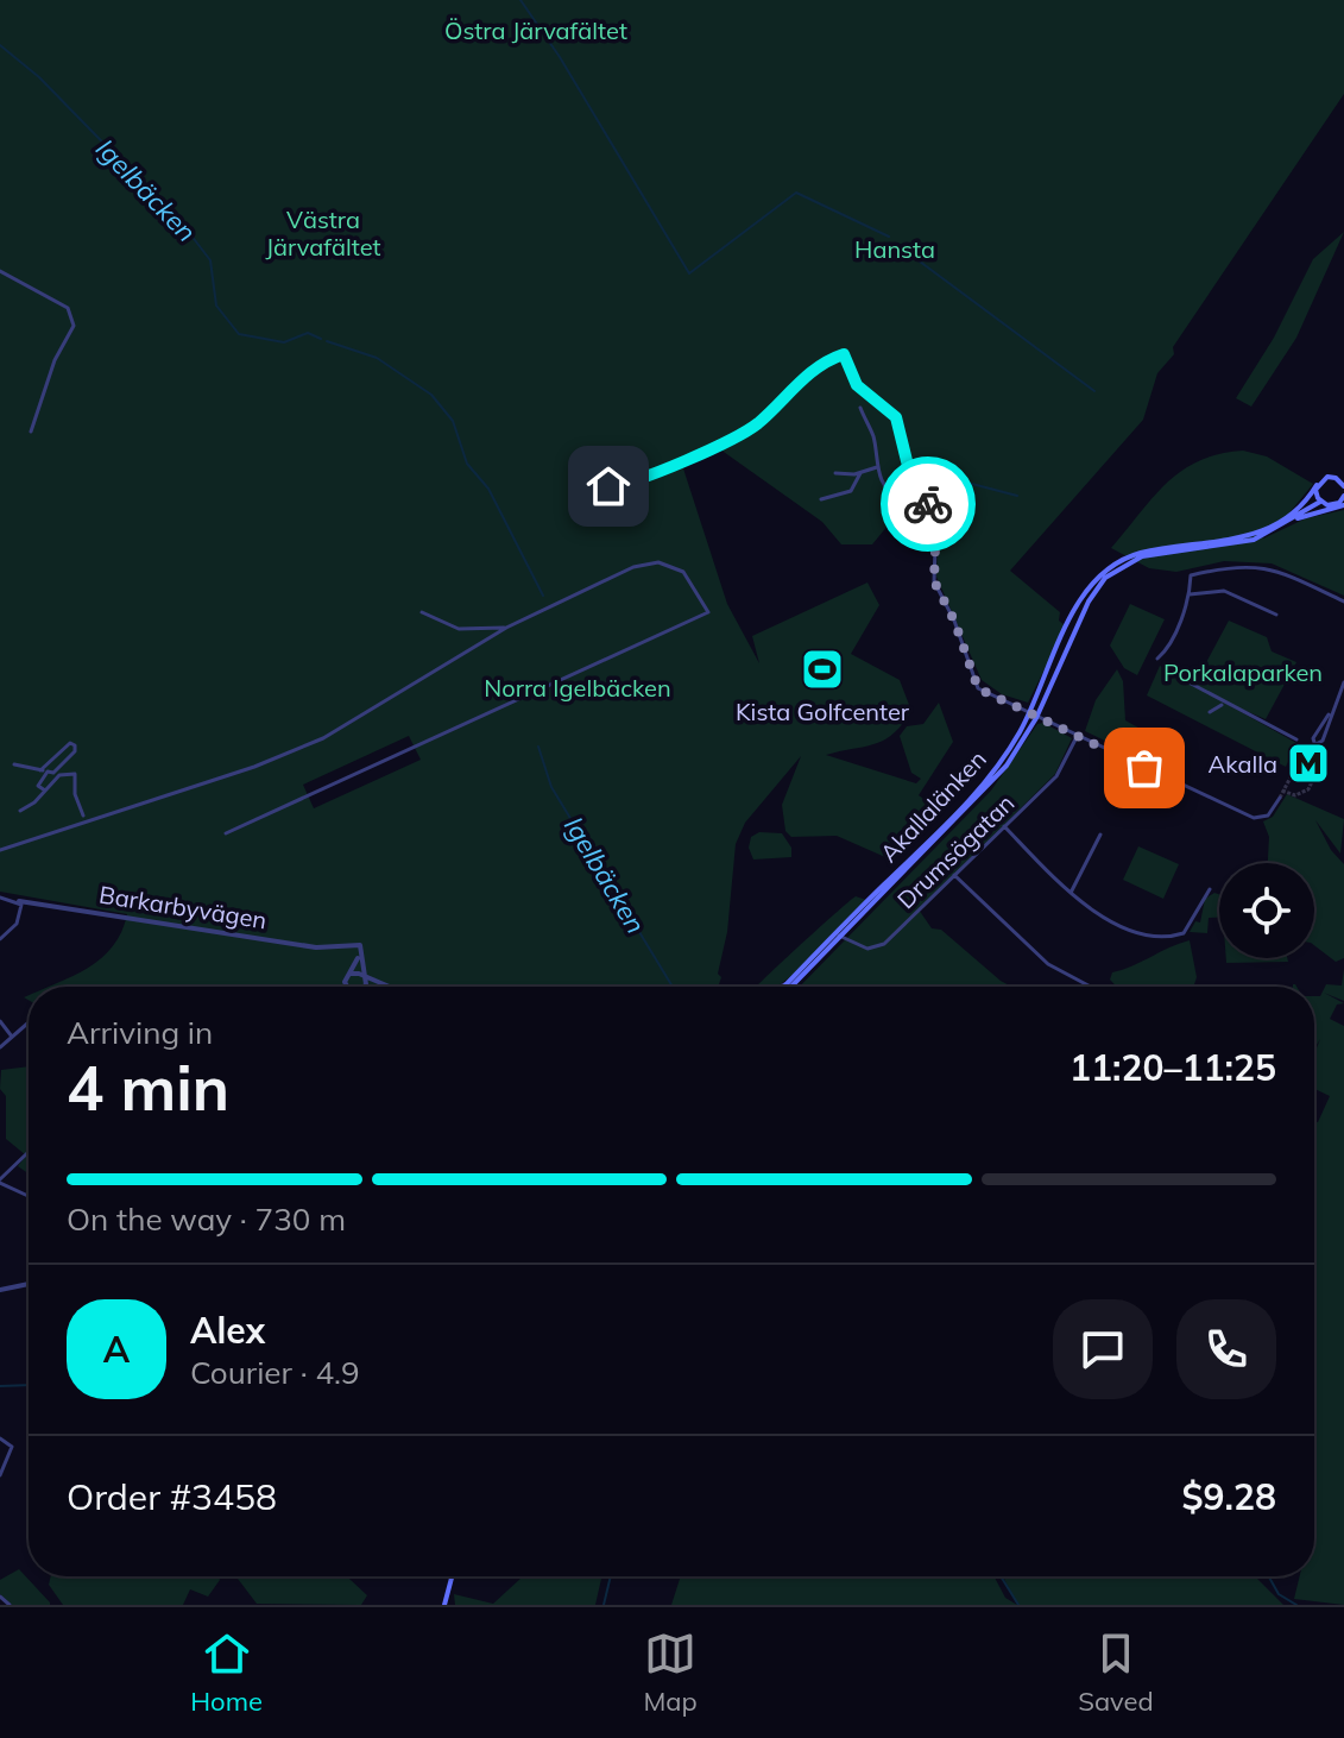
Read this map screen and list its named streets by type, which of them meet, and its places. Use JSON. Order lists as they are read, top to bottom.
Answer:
{
  "streets": {
    "main road": ["Akallalänken"],
    "street": ["Drumsögatan", "Barkarbyvägen"]
  },
  "crossings": [
    ["Akallalänken", "Drumsögatan"]
  ],
  "water": ["Igelbäcken"],
  "parks": [
    "Östra Järvafältet",
    "Västra Järvafältet",
    "Hansta",
    "Porkalaparken",
    "Norra Igelbäcken"
  ],
  "places": {
    "sports": ["Kista Golfcenter"],
    "metro station": ["Akalla"]
  },
  "page": {
    "heading": ["4 min", "Arriving in", "11:20–11:25"],
    "panel": [
      "Alex",
      "Courier · 4.9",
      "Order #3458",
      "$9.28"
    ],
    "bar": "On the way · 730 m",
    "round": "A",
    "tabs": ["Home", "Map", "Saved"]
  }
}
